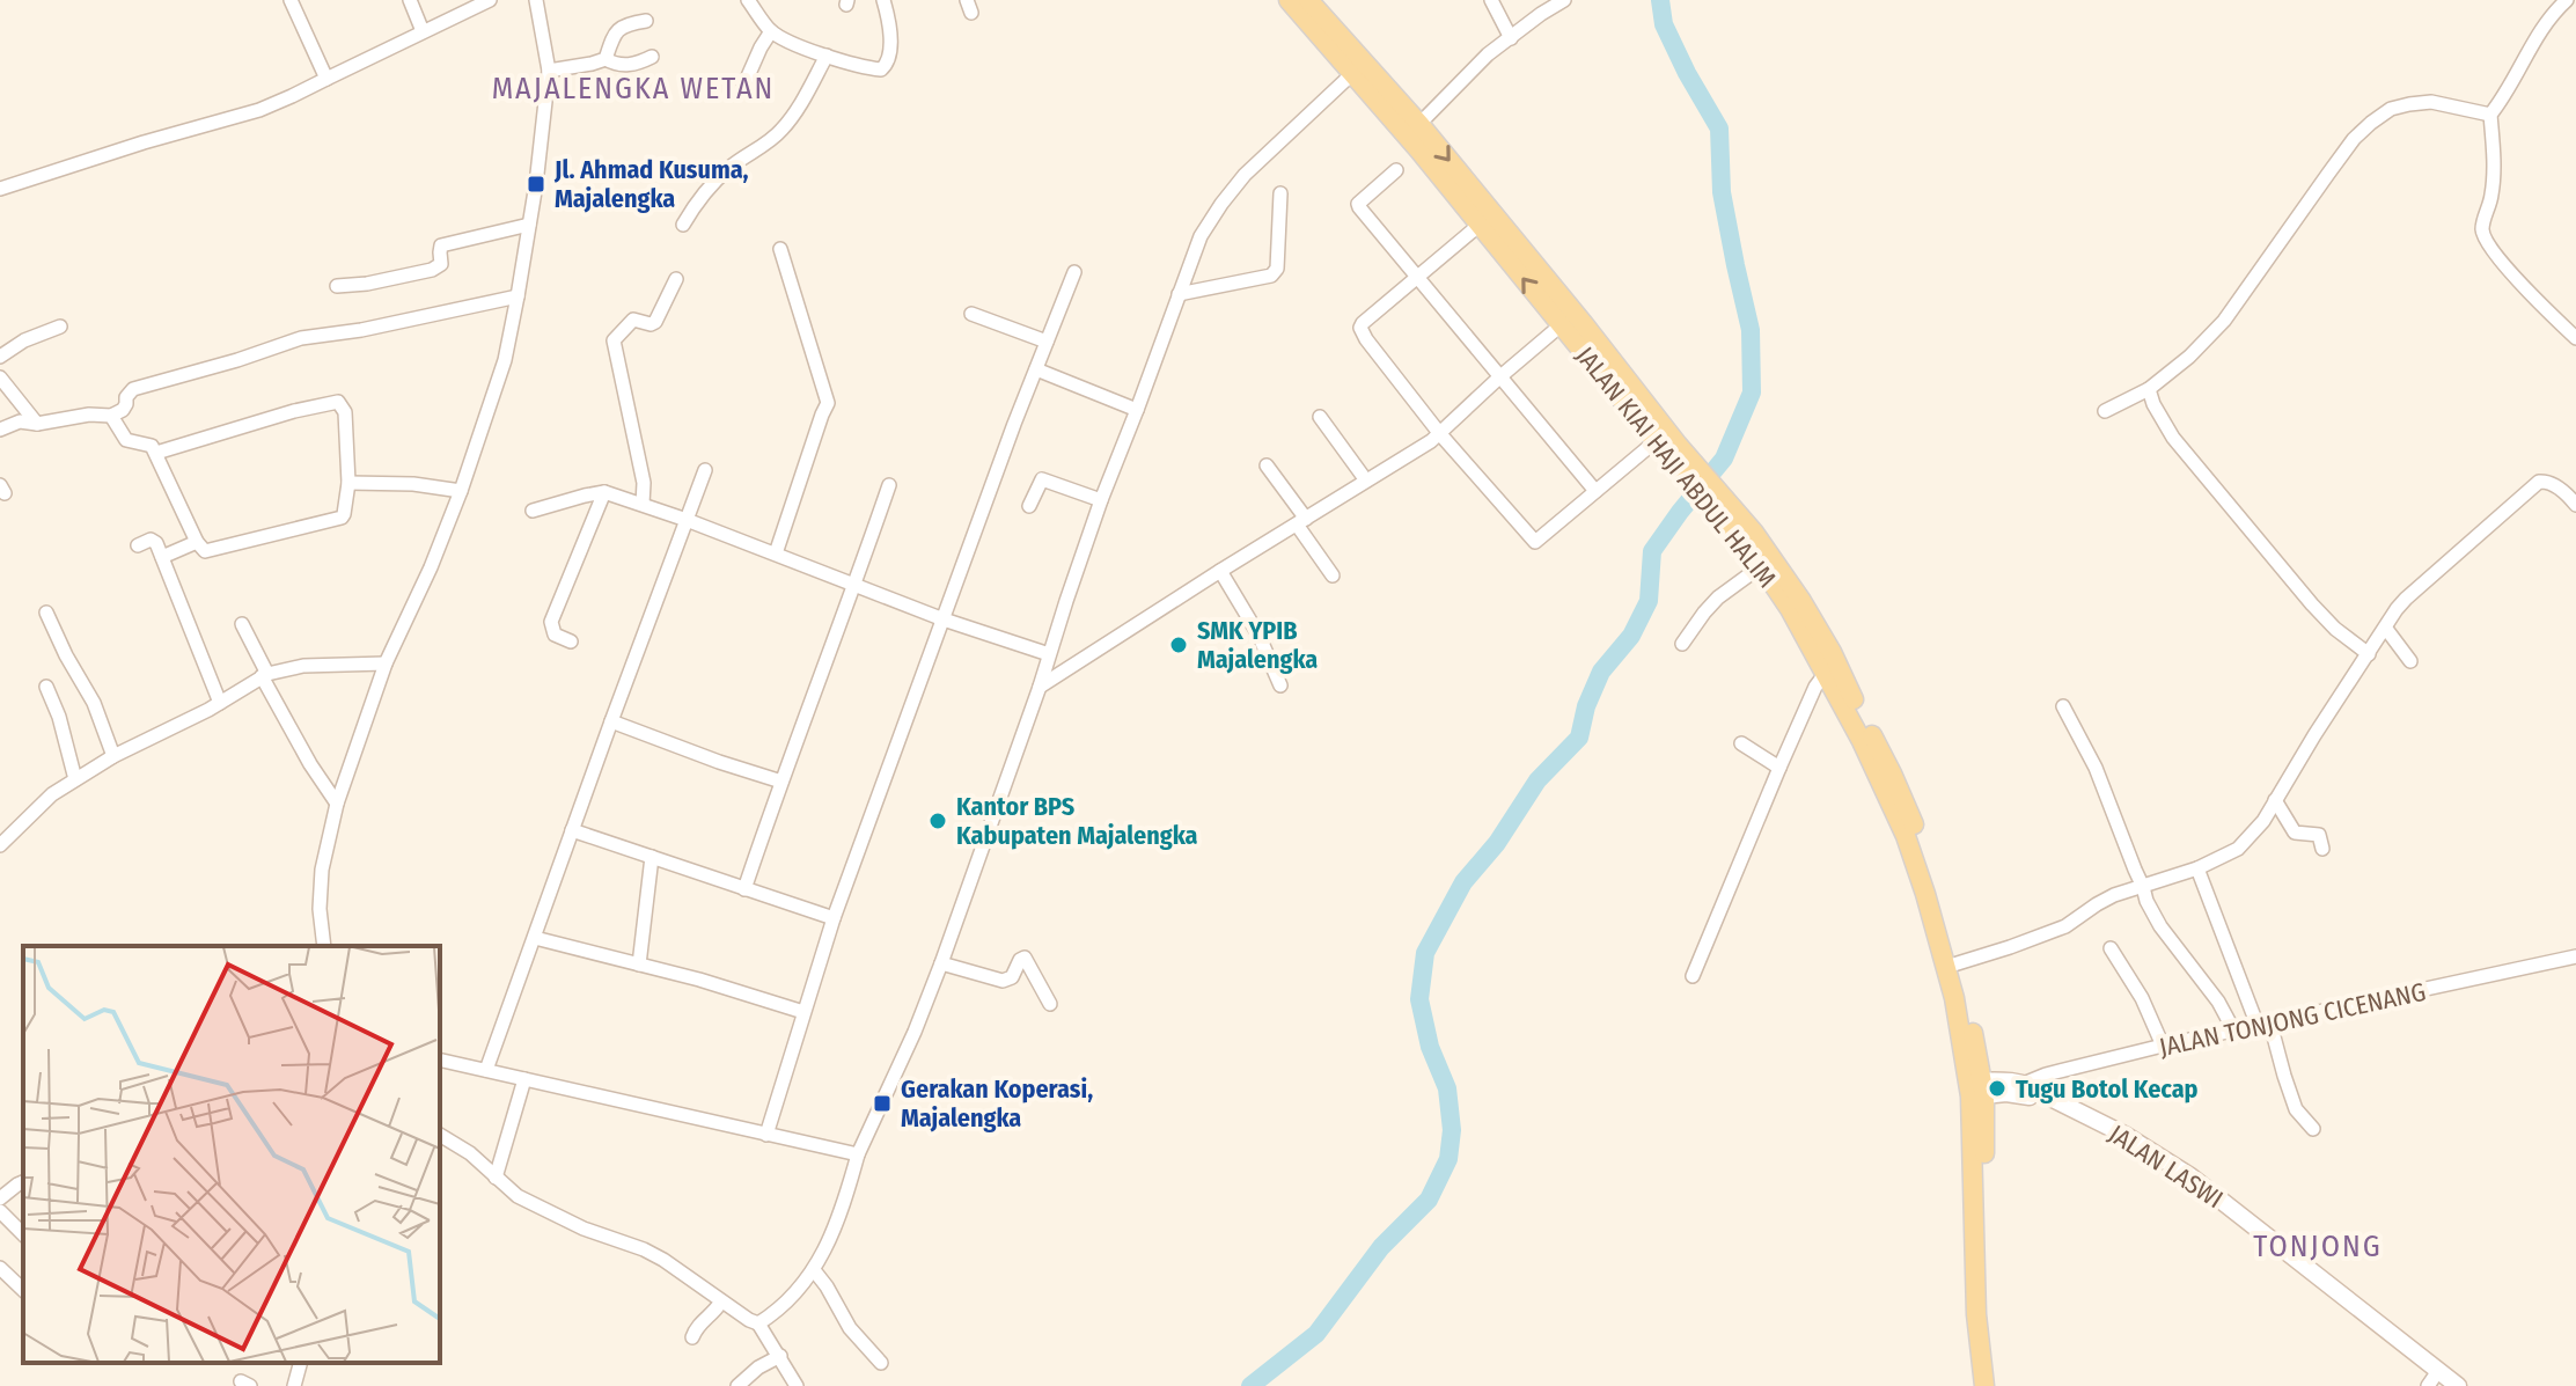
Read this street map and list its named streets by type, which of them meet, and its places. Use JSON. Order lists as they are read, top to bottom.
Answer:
{
  "streets": {
    "main road": ["JALAN KIAI HAJI ABDUL HALIM", "JALAN LASWI"],
    "street": ["JALAN TONJONG CICENANG"]
  },
  "crossings": [
    ["JALAN KIAI HAJI ABDUL HALIM", "JALAN LASWI"],
    ["JALAN TONJONG CICENANG", "JALAN LASWI"]
  ],
  "districts": ["MAJALENGKA WETAN", "TONJONG"],
  "places": {
    "transit": ["Jl. Ahmad Kusuma, Majalengka", "Gerakan Koperasi, Majalengka"],
    "other": ["SMK YPIB Majalengka", "Kantor BPS Kabupaten Majalengka", "Tugu Botol Kecap"]
  }
}
